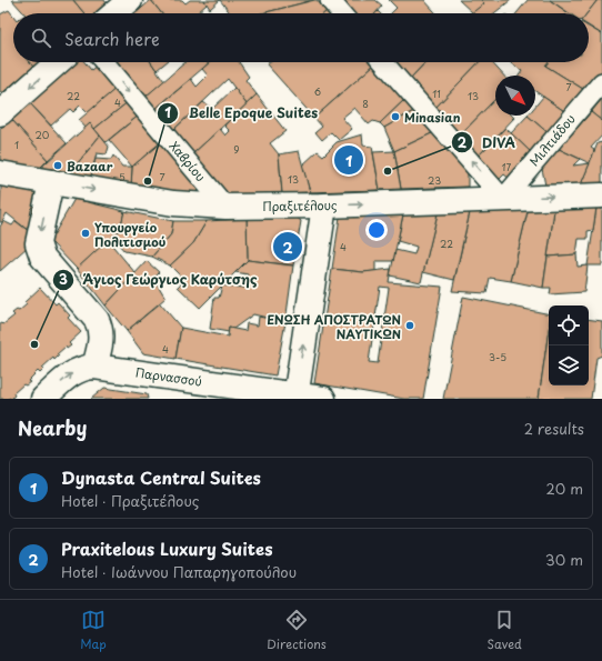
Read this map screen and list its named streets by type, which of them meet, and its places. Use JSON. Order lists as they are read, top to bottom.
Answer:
{
  "streets": {
    "street": [
      "Μιλτιάδου",
      "Χαβρίου",
      "Πραξιτέλους",
      "Παρνασσού"
    ]
  },
  "crossings": [
    ["Μιλτιάδου", "Πραξιτέλους"],
    ["Χαβρίου", "Πραξιτέλους"]
  ],
  "one_way": ["Χαβρίου", "Πραξιτέλους"],
  "places": [
    "Minasian",
    "Bazaar",
    "DIVA",
    "Belle Epoque Suites",
    "Υπουργείο Πολιτισμού",
    "ΕΝΩΣΗ ΑΠΟΣΤΡΑΤΩΝ ΝΑΥΤΙΚΩΝ",
    "Άγιος Γεώργιος Καρύτσης"
  ],
  "house_numbers": [
    "7",
    "6",
    "11",
    "22",
    "13",
    "4",
    "8",
    "20",
    "1",
    "9",
    "17",
    "5",
    "7",
    "13",
    "23",
    "1",
    "22",
    "4",
    "4",
    "3-5"
  ],
  "north": "bottom right",
  "page": {
    "search": "Search here",
    "pins": ["1", "2"],
    "heading": ["Nearby", "2 results"],
    "list": [
      {
        "mark": "1",
        "name": "Dynasta Central Suites",
        "note": "Hotel · Πραξιτέλους",
        "value": "20 m"
      },
      {
        "mark": "2",
        "name": "Praxitelous Luxury Suites",
        "note": "Hotel · Ιωάννου Παπαρηγοπούλου",
        "value": "30 m"
      }
    ],
    "nav": ["Map", "Directions", "Saved"]
  }
}
